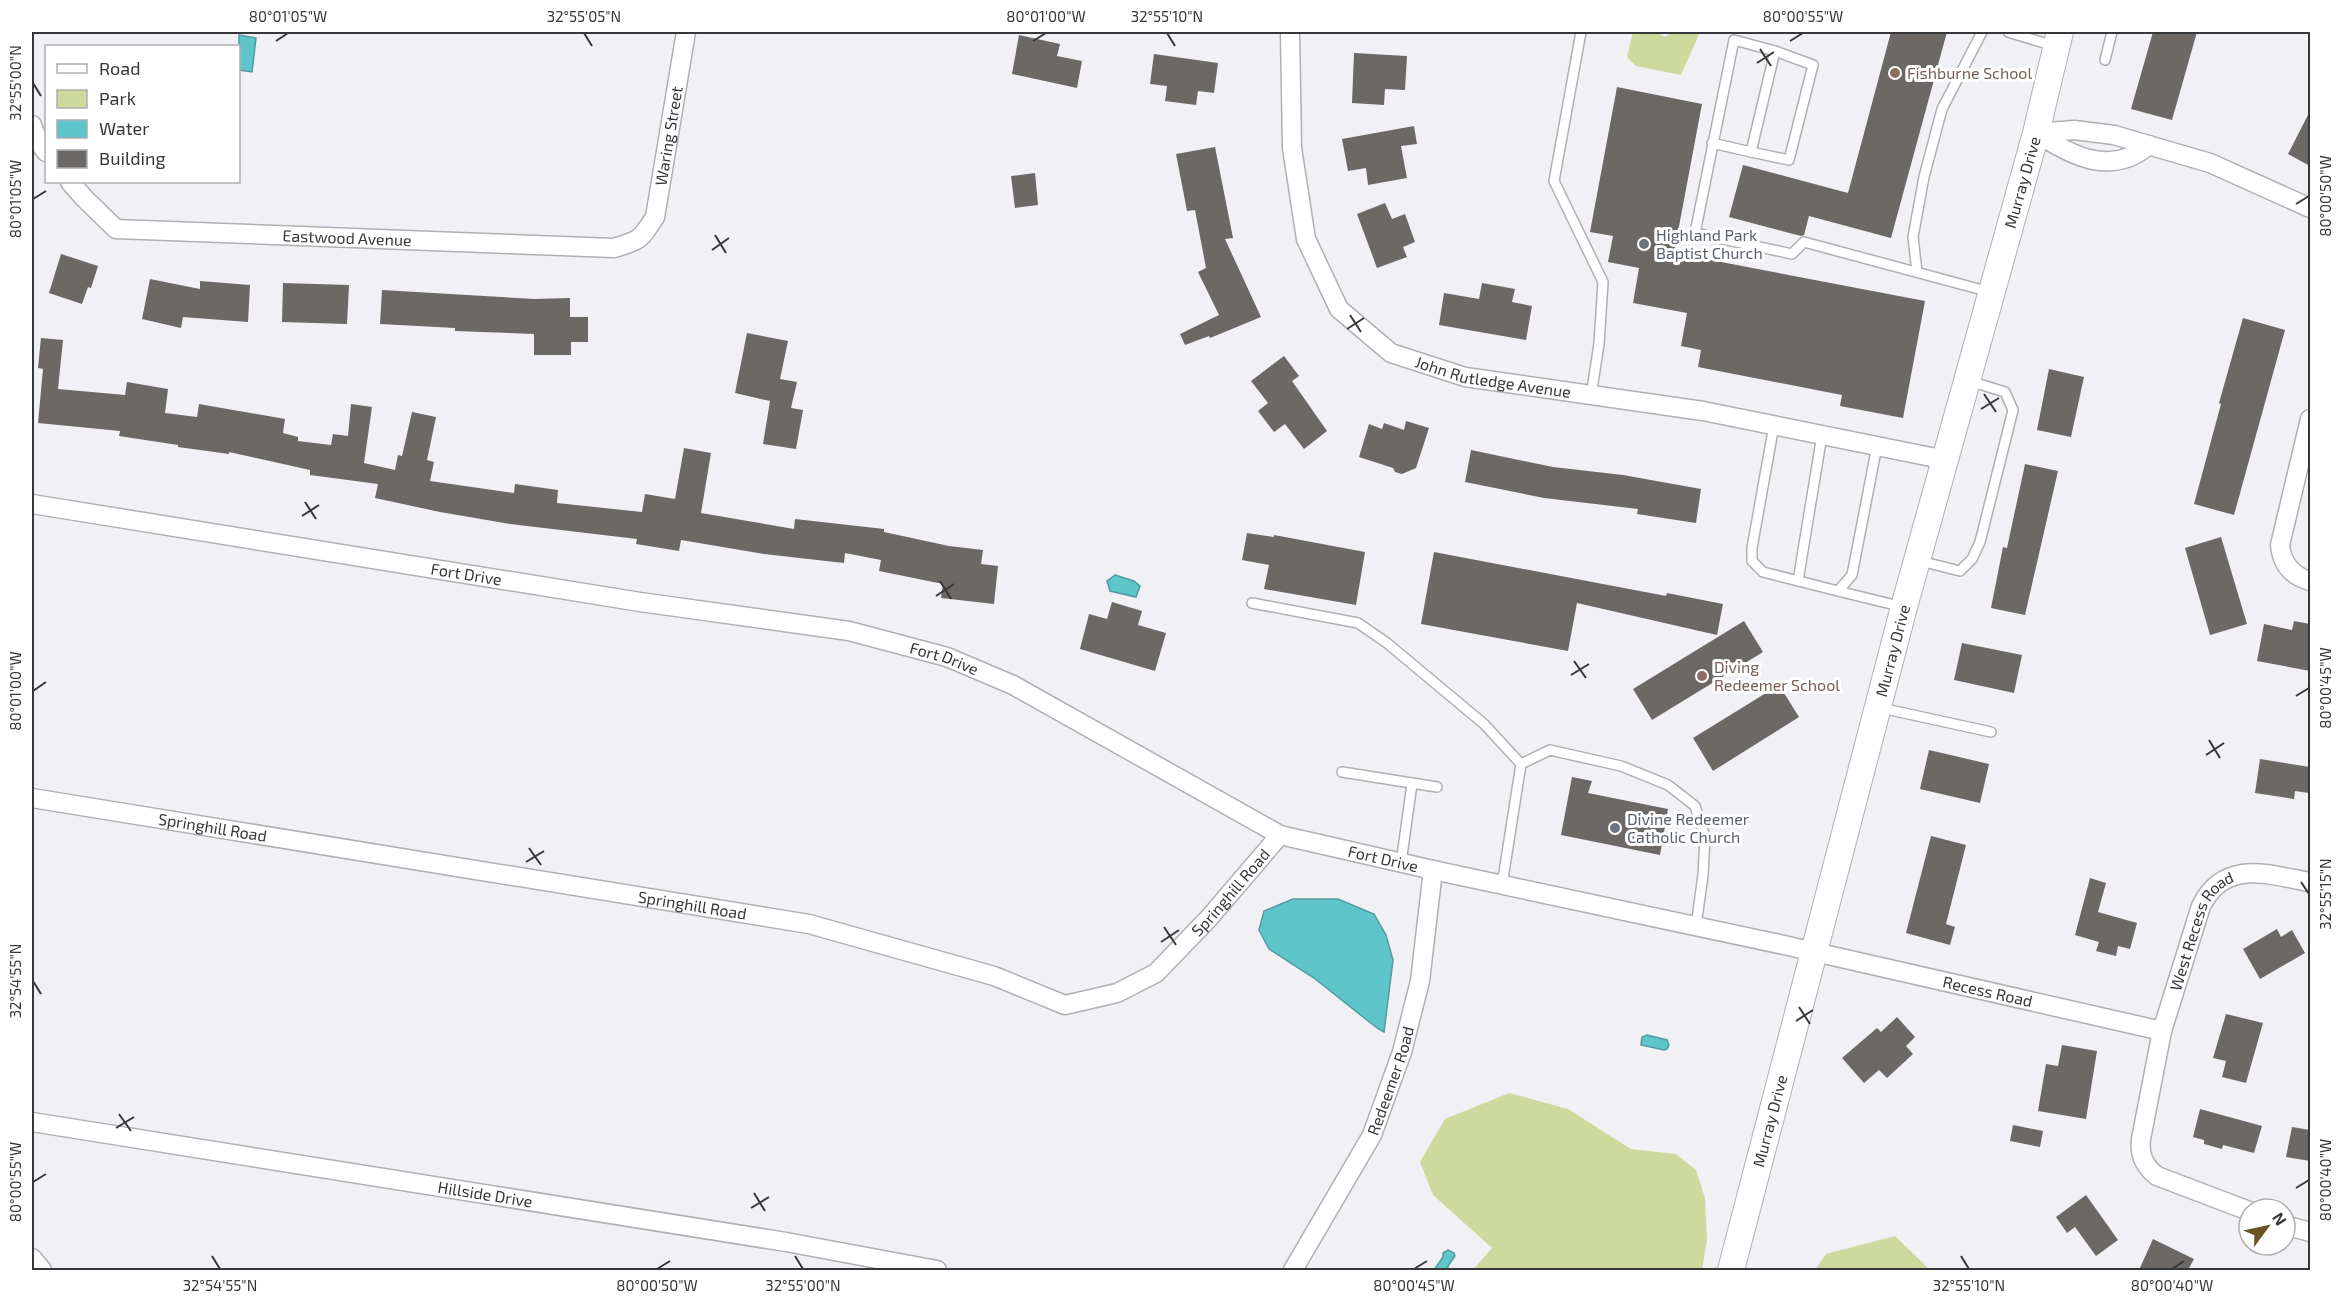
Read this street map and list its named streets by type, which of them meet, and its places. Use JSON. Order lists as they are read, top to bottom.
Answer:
{
  "streets": {
    "street": [
      "Waring Street",
      "Murray Drive",
      "Eastwood Avenue",
      "John Rutledge Avenue",
      "Fort Drive",
      "Springhill Road",
      "West Recess Road",
      "Recess Road",
      "Redeemer Road",
      "Hillside Drive"
    ]
  },
  "crossings": [
    ["Waring Street", "Eastwood Avenue"],
    ["Murray Drive", "John Rutledge Avenue"],
    ["Murray Drive", "Fort Drive"],
    ["Murray Drive", "Recess Road"],
    ["Fort Drive", "Springhill Road"],
    ["Fort Drive", "Recess Road"],
    ["Fort Drive", "Redeemer Road"],
    ["West Recess Road", "Recess Road"]
  ],
  "places": [
    "Fishburne School",
    "Highland Park Baptist Church",
    "Diving Redeemer School",
    "Divine Redeemer Catholic Church"
  ],
  "legend": [
    "Road",
    "Park",
    "Water",
    "Building"
  ],
  "north": "top right",
  "coordinates": [
    "80°01'05\"W",
    "32°55'05\"N",
    "80°01'00\"W",
    "32°55'10\"N",
    "80°00'55\"W",
    "32°55'00\"N",
    "80°00'50\"W",
    "80°00'45\"W",
    "32°55'15\"N",
    "32°54'55\"N",
    "80°00'40\"W"
  ]
}
